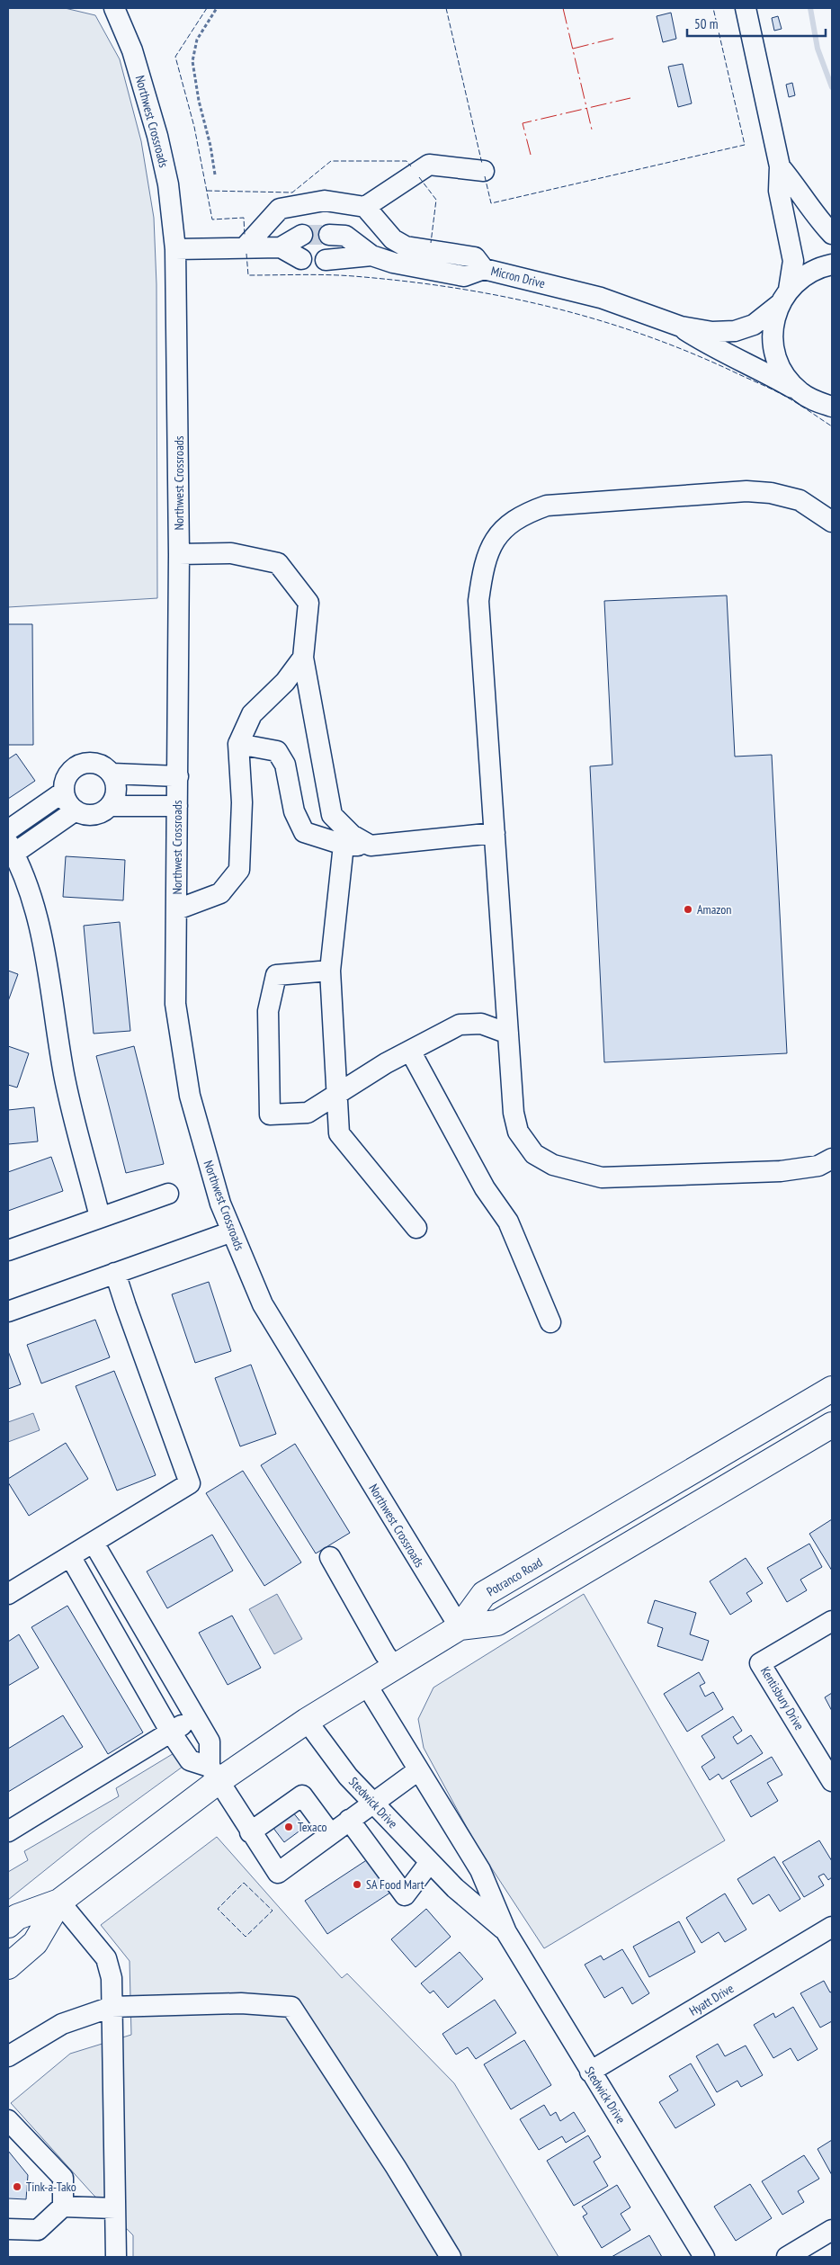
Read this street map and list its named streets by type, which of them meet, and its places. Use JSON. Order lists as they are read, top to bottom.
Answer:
{
  "streets": {
    "main road": ["Potranco Road"],
    "street": [
      "Northwest Crossroads",
      "Micron Drive",
      "Kentisbury Drive",
      "Stedwick Drive",
      "Hyatt Drive"
    ]
  },
  "crossings": [
    ["Northwest Crossroads", "Potranco Road"],
    ["Stedwick Drive", "Hyatt Drive"]
  ],
  "places": [
    "Amazon",
    "Texaco",
    "SA Food Mart",
    "Tink-a-Tako"
  ],
  "scale_bar": "50 m"
}
